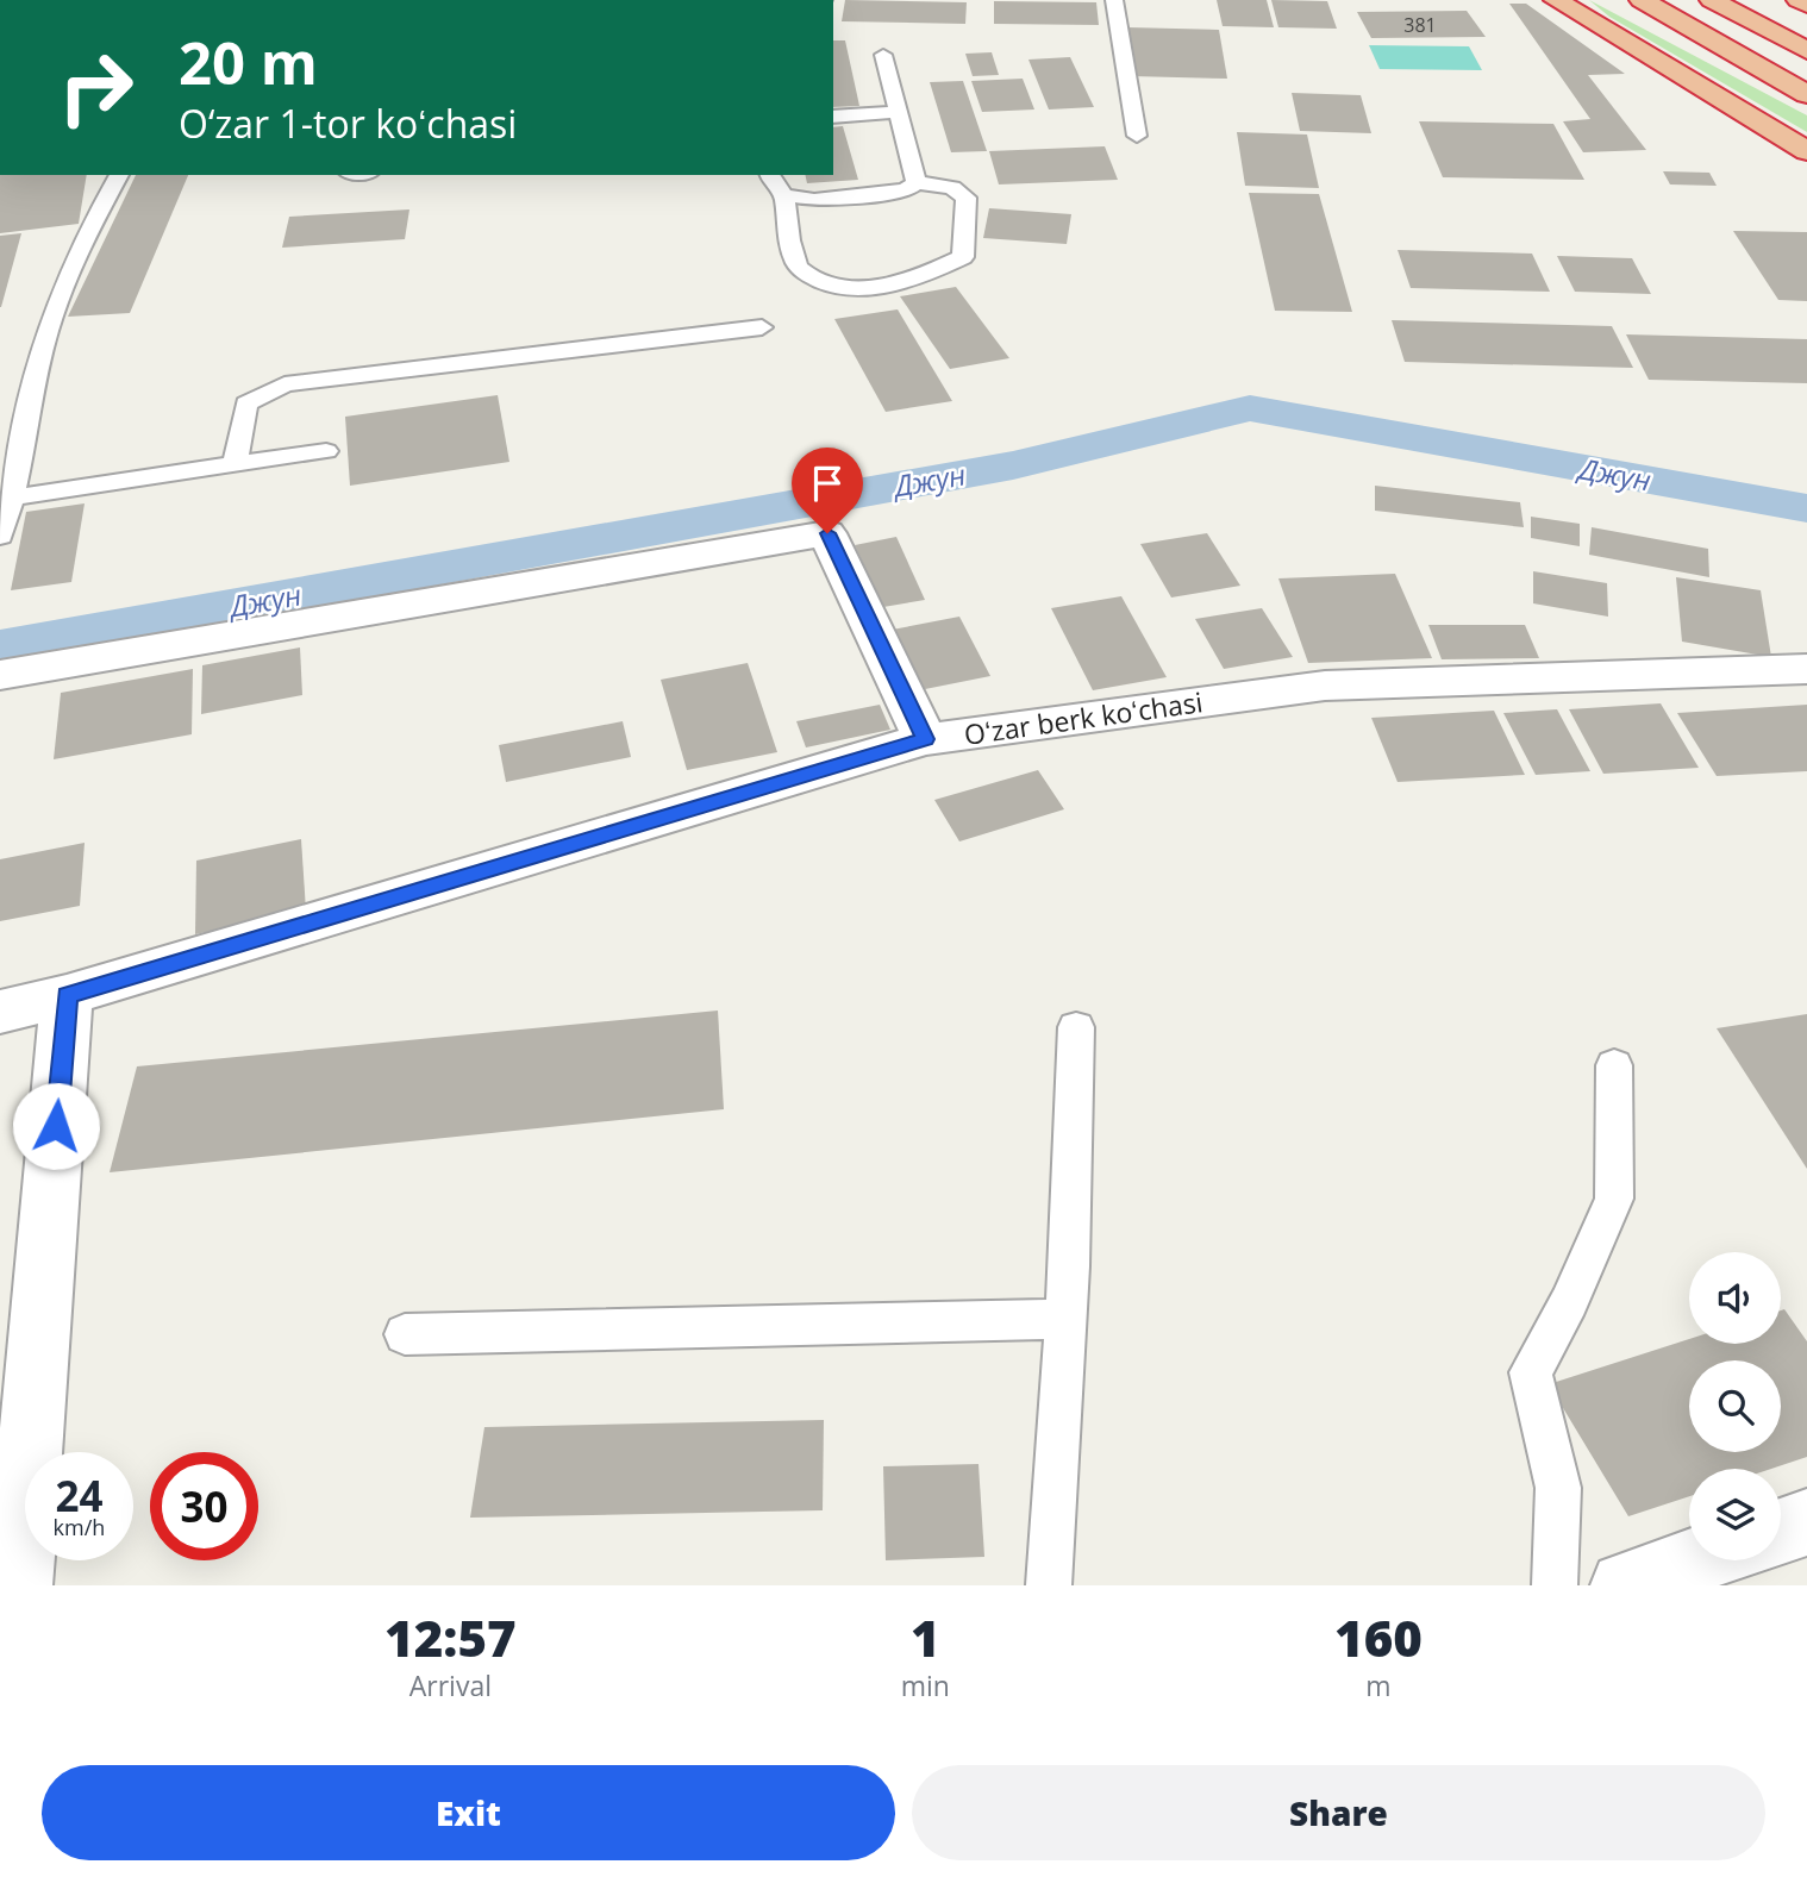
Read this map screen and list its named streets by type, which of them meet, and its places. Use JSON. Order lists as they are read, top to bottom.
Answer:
{
  "streets": {
    "street": ["Oʻzar berk koʻchasi"]
  },
  "water": ["Джун"],
  "house_numbers": ["381"],
  "page": {
    "turn": ["20 m", "O‘zar 1-tor koʻchasi"],
    "speed": "24 km/h",
    "limit": "30",
    "eta": [
      "12:57",
      "Arrival",
      "1",
      "min",
      "160",
      "m"
    ],
    "buttons": ["Exit", "Share"]
  }
}
